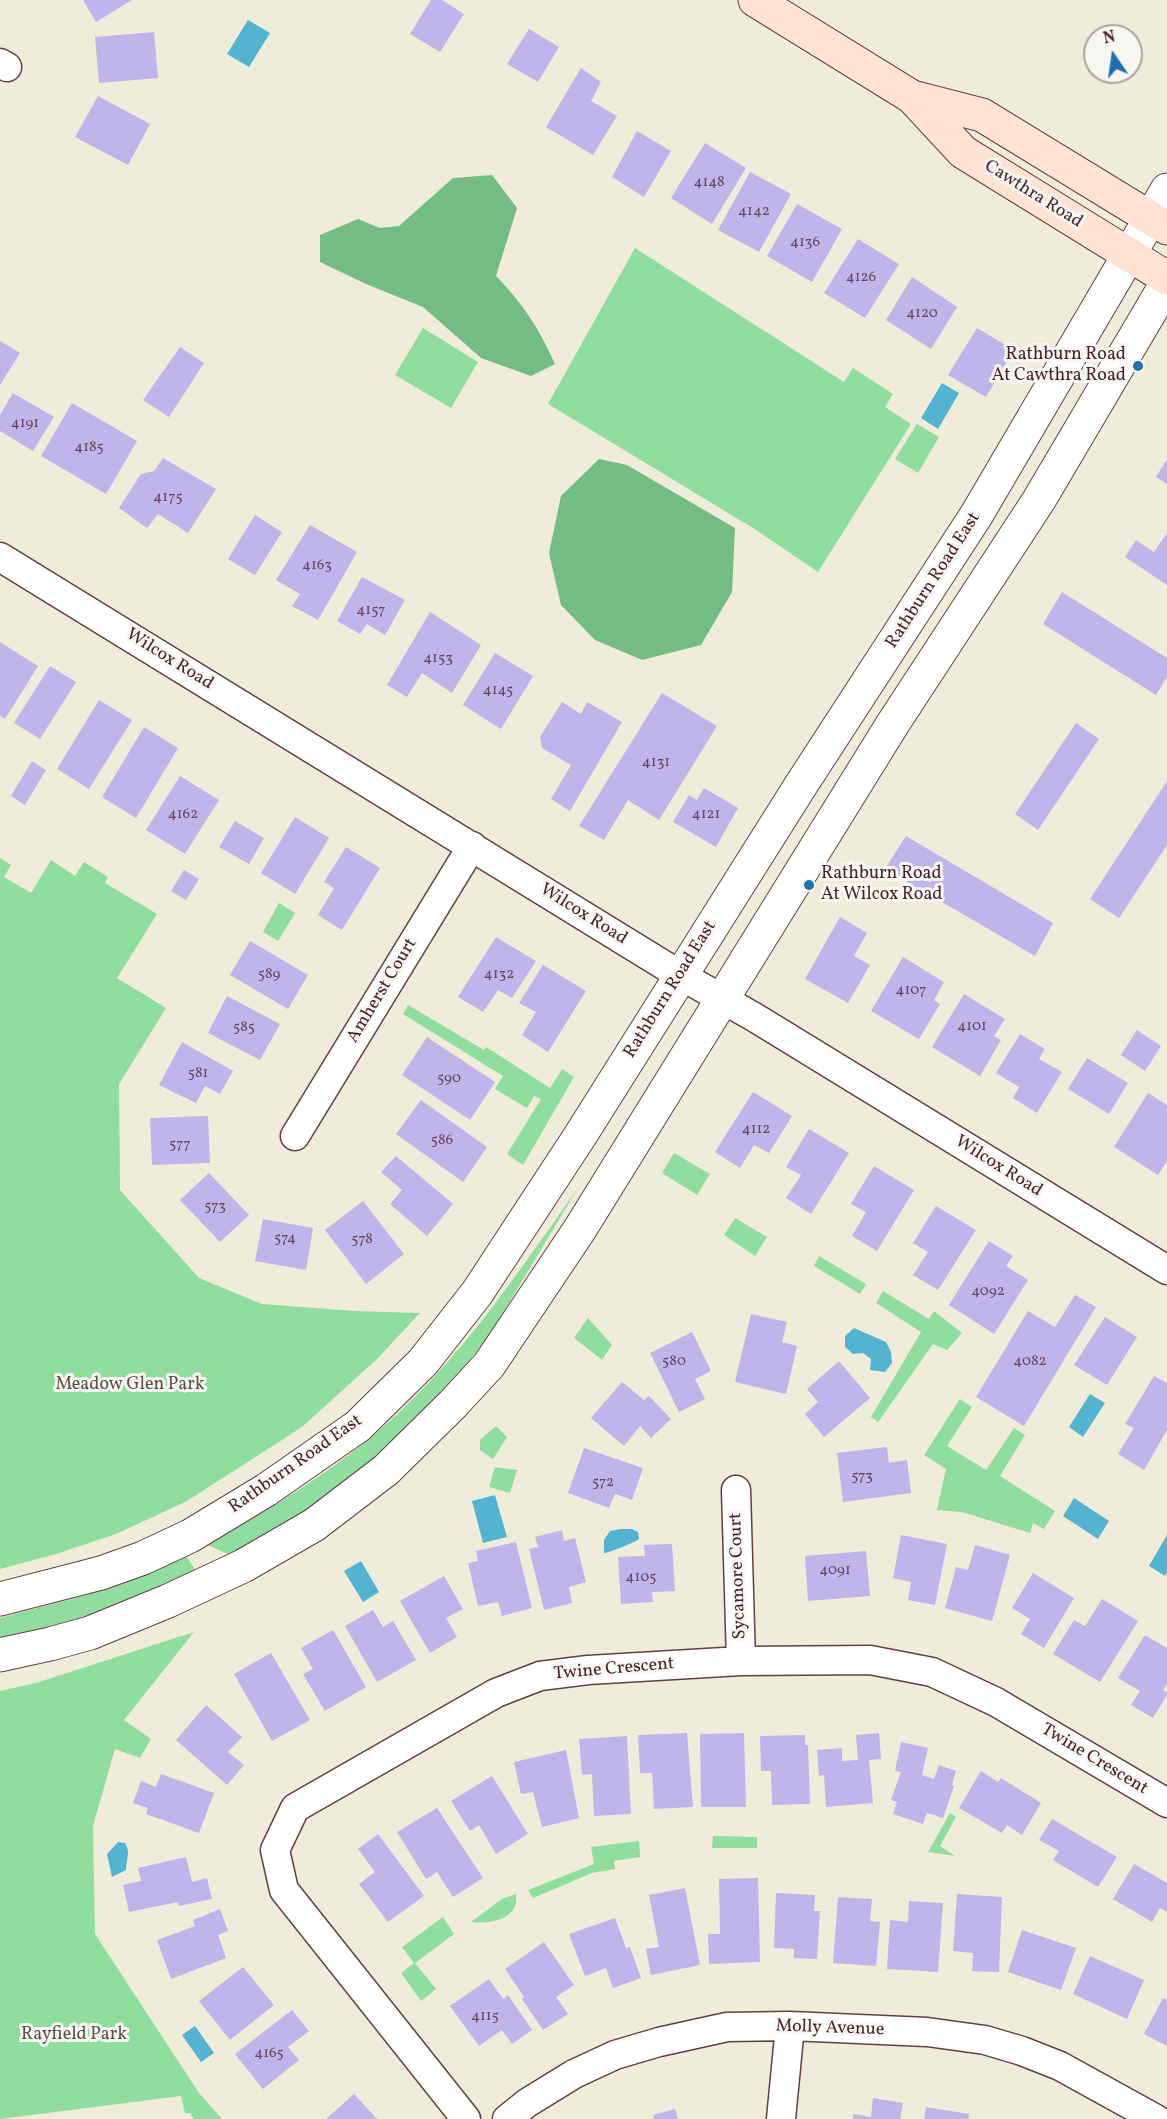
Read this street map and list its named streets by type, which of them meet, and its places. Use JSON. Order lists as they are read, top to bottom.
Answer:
{
  "streets": {
    "main road": ["Cawthra Road"],
    "street": [
      "Rathburn Road East",
      "Wilcox Road",
      "Amherst Court",
      "Sycamore Court",
      "Twine Crescent",
      "Molly Avenue"
    ]
  },
  "crossings": [
    ["Cawthra Road", "Rathburn Road East"],
    ["Rathburn Road East", "Wilcox Road"],
    ["Wilcox Road", "Amherst Court"],
    ["Sycamore Court", "Twine Crescent"]
  ],
  "parks": ["Meadow Glen Park", "Rayfield Park"],
  "places": ["Rathburn Road At Cawthra Road", "Rathburn Road At Wilcox Road"],
  "house_numbers": [
    "4148",
    "4142",
    "4136",
    "4126",
    "4120",
    "4191",
    "4185",
    "4175",
    "4163",
    "4157",
    "4153",
    "4145",
    "4131",
    "4162",
    "4121",
    "589",
    "4132",
    "4107",
    "4101",
    "585",
    "581",
    "590",
    "4112",
    "586",
    "577",
    "573",
    "574",
    "578",
    "4092",
    "580",
    "4082",
    "573",
    "572",
    "4091",
    "4105",
    "4115",
    "4165"
  ],
  "north": "top"
}
